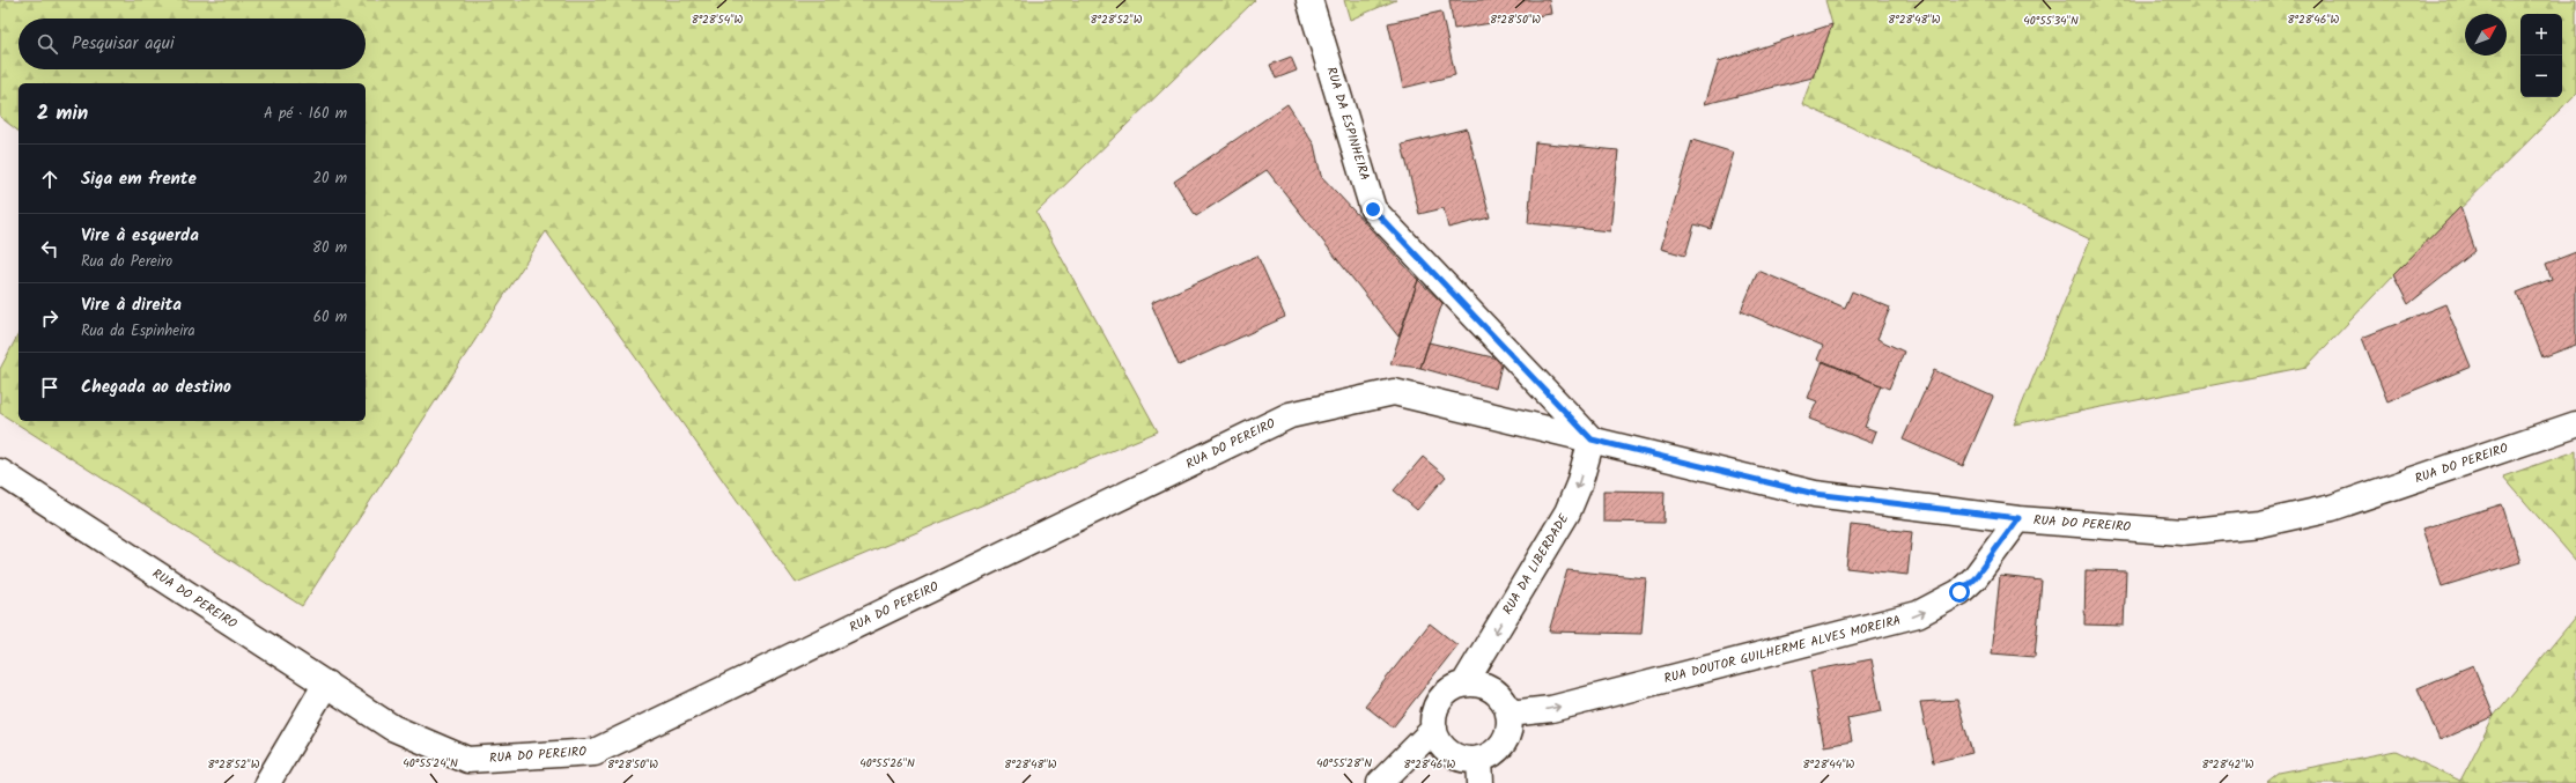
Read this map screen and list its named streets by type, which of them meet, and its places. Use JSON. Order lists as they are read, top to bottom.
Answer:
{
  "streets": {
    "main road": [
      "RUA DA ESPINHEIRA",
      "RUA DO PEREIRO",
      "RUA DA LIBERDADE",
      "RUA DOUTOR GUILHERME ALVES MOREIRA"
    ]
  },
  "crossings": [
    ["RUA DA ESPINHEIRA", "RUA DO PEREIRO"],
    ["RUA DA ESPINHEIRA", "RUA DA LIBERDADE"],
    ["RUA DO PEREIRO", "RUA DA LIBERDADE"],
    ["RUA DO PEREIRO", "RUA DOUTOR GUILHERME ALVES MOREIRA"],
    ["RUA DA LIBERDADE", "RUA DOUTOR GUILHERME ALVES MOREIRA"]
  ],
  "one_way": ["RUA DA LIBERDADE", "RUA DOUTOR GUILHERME ALVES MOREIRA"],
  "north": "top right",
  "page": {
    "map_buttons": ["+", "−"],
    "search": "Pesquisar aqui",
    "heading": ["2 min", "A pé · 160 m"],
    "list": [
      ["Siga em frente", "20 m"],
      ["Vire à esquerda", "Rua do Pereiro", "80 m"],
      ["Vire à direita", "Rua da Espinheira", "60 m"],
      "Chegada ao destino"
    ]
  },
  "coordinates": [
    "8°28'54\"W",
    "8°28'52\"W",
    "8°28'50\"W",
    "8°28'48\"W",
    "8°28'46\"W",
    "40°55'34\"N",
    "40°55'24\"N",
    "40°55'26\"N",
    "40°55'28\"N",
    "8°28'44\"W",
    "8°28'42\"W"
  ]
}
